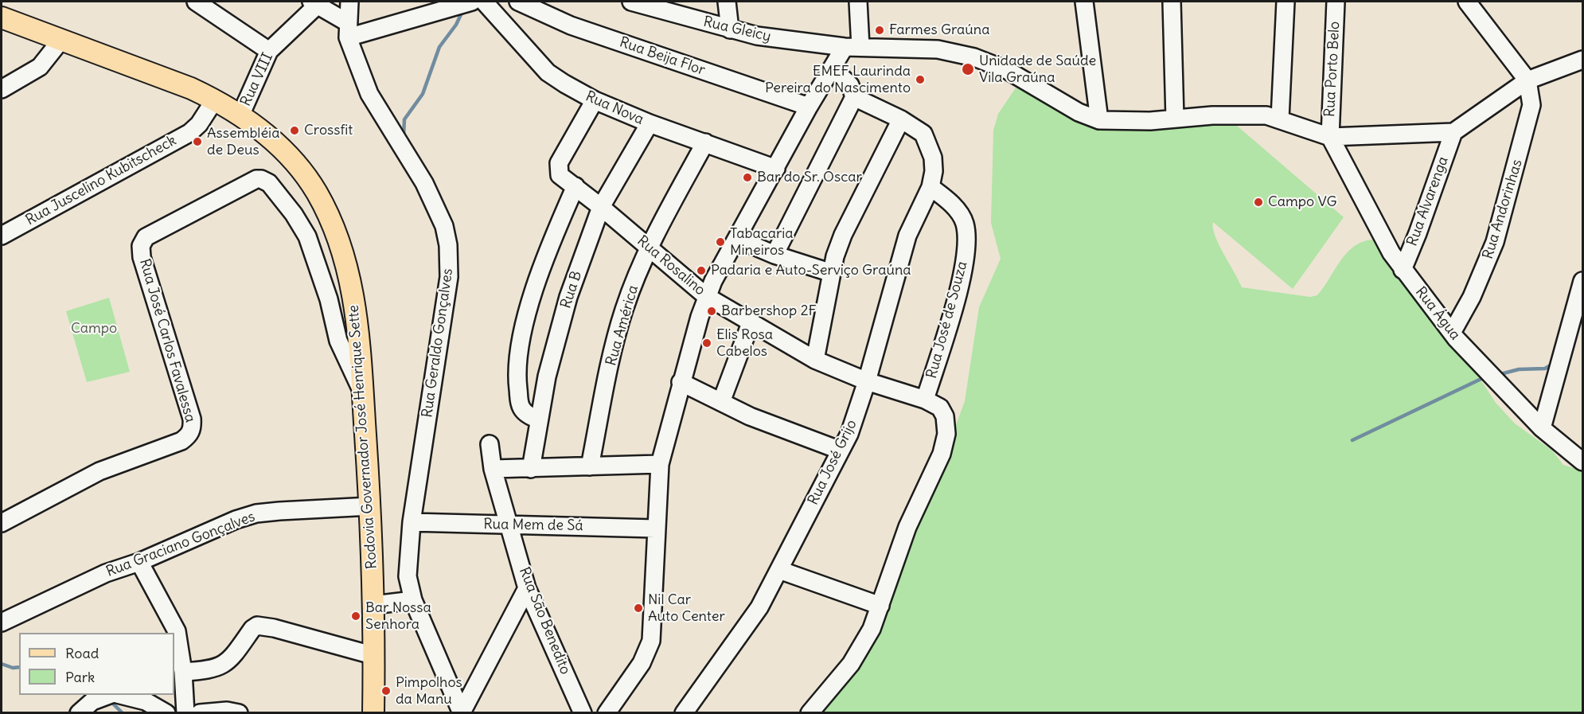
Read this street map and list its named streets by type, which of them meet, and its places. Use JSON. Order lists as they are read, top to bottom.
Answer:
{
  "streets": {
    "main road": ["Rodovia Governador José Henrique Sette"],
    "street": [
      "Rua Gleicy",
      "Rua Beija Flor",
      "Rua Porto Belo",
      "Rua VIII",
      "Rua Nova",
      "Rua Juscelino Kubitscheck",
      "Rua Alvarenga",
      "Rua Andorinhas",
      "Rua Rosalino",
      "Rua B",
      "Rua Água",
      "Rua José de Souza",
      "Rua América",
      "Rua José Carlos Favalessa",
      "Rua Geraldo Gonçalves",
      "Rua José Grijo",
      "Rua Mem de Sá",
      "Rua Graciano Gonçalves",
      "Rua São Benedito"
    ]
  },
  "crossings": [
    ["Rua Gleicy", "Rua Porto Belo"],
    ["Rua Gleicy", "Rua Água"],
    ["Rua Porto Belo", "Rua Água"],
    ["Rua VIII", "Rodovia Governador José Henrique Sette"],
    ["Rua Nova", "Rua Rosalino"],
    ["Rua Nova", "Rua B"],
    ["Rua Nova", "Rua América"],
    ["Rua Juscelino Kubitscheck", "Rodovia Governador José Henrique Sette"],
    ["Rua Alvarenga", "Rua Água"],
    ["Rua Andorinhas", "Rua Água"],
    ["Rua Rosalino", "Rua B"],
    ["Rua Rosalino", "Rua América"],
    ["Rua Rosalino", "Rua José Grijo"],
    ["Rua José de Souza", "Rua José Grijo"],
    ["Rua José Carlos Favalessa", "Rodovia Governador José Henrique Sette"],
    ["Rua Geraldo Gonçalves", "Rua Mem de Sá"],
    ["Rodovia Governador José Henrique Sette", "Rua Graciano Gonçalves"],
    ["Rua Mem de Sá", "Rua São Benedito"]
  ],
  "parks": ["Campo"],
  "places": [
    "Farmes Graúna",
    "Unidade de Saúde Vila Graúna",
    "EMEF Laurinda Pereira do Nascimento",
    "Crossfit",
    "Assembléia de Deus",
    "Bar do Sr. Oscar",
    "Campo VG",
    "Tabacaria Mineiros",
    "Padaria e Auto-Serviço Graúna",
    "Barbershop 2F",
    "Elis Rosa Cabelos",
    "Nil Car Auto Center",
    "Bar Nossa Senhora",
    "Pimpolhos da Manu"
  ],
  "legend": ["Road", "Park"]
}
